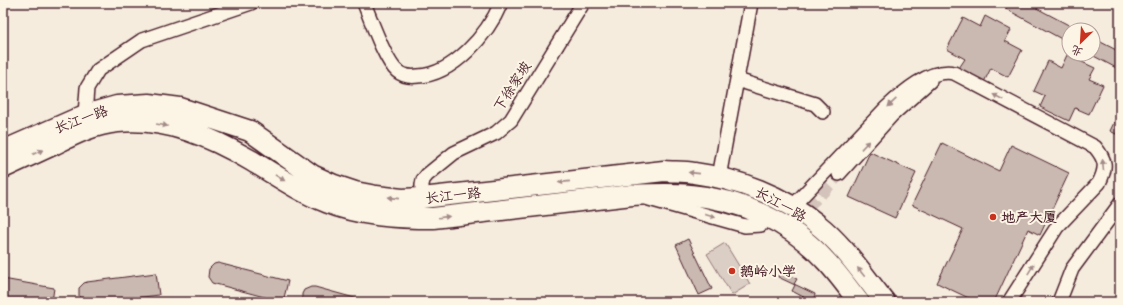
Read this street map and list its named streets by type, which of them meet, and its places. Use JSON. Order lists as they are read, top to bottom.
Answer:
{
  "streets": {
    "main road": ["长江一路"],
    "street": ["下徐家坡"]
  },
  "crossings": [
    ["下徐家坡", "长江一路"]
  ],
  "places": ["地产大厦", "鹅岭小学"],
  "north": "bottom left"
}
